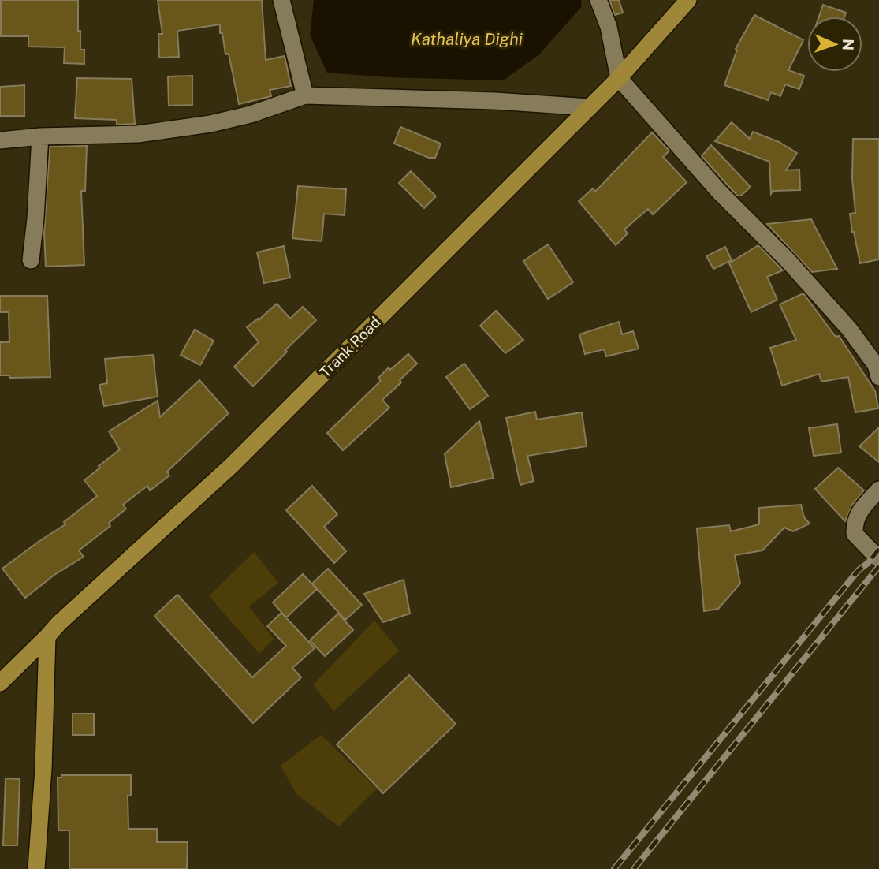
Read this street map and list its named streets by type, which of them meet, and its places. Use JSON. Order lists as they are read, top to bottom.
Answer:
{
  "streets": {
    "main road": ["Trank Road"]
  },
  "water": ["Kathaliya Dighi"],
  "north": "right"
}
